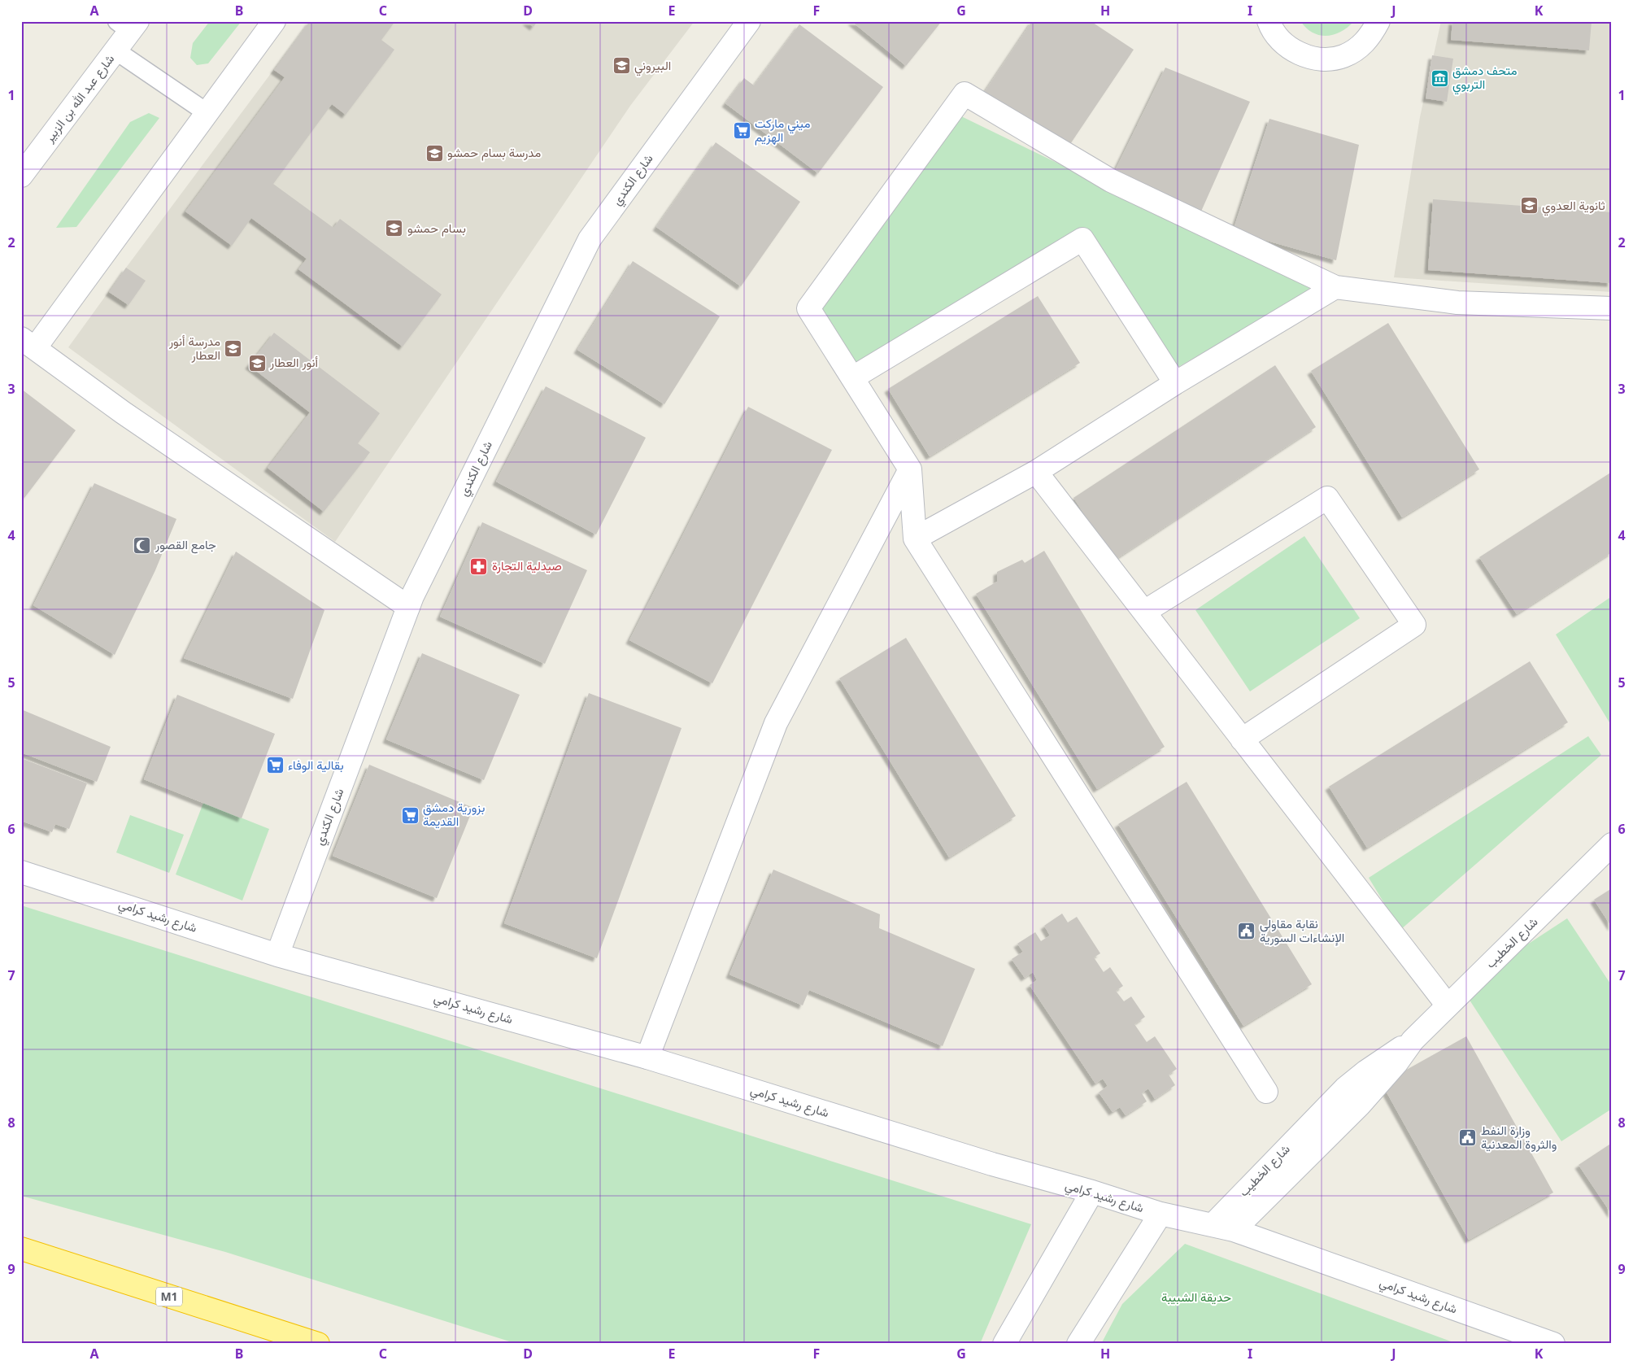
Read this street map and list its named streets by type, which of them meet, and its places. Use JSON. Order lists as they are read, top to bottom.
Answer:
{
  "streets": {
    "highway": ["M1"],
    "street": [
      "شارع عبد الله بن الزبير",
      "شارع الكندي",
      "شارع رشيد كرامي",
      "شارع الخطيب"
    ]
  },
  "crossings": [
    ["شارع الكندي", "شارع رشيد كرامي"],
    ["شارع رشيد كرامي", "شارع الخطيب"]
  ],
  "parks": ["حديقة الشبيبة"],
  "places": {
    "school or university": [
      "البيروني",
      "مدرسة بسام حمشو",
      "ثانوية العدوي",
      "بسام حمشو",
      "مدرسة أنور العطار",
      "أنور العطار"
    ],
    "museum": ["متحف دمشق التربوي"],
    "supermarket": ["ميني ماركت الهزيم", "بقالية الوفاء", "بزورية دمشق القديمة"],
    "mosque": ["جامع القصور"],
    "pharmacy": ["صيدلية التجارة"],
    "public building": ["نقابة مقاولي الإنشاءات السورية", "وزارة النفط والثروة المعدنية"]
  },
  "grid": {
    "columns": [
      "A",
      "B",
      "C",
      "D",
      "E",
      "F",
      "G",
      "H",
      "I",
      "J",
      "K"
    ],
    "rows": [
      "1",
      "2",
      "3",
      "4",
      "5",
      "6",
      "7",
      "8",
      "9"
    ]
  }
}
